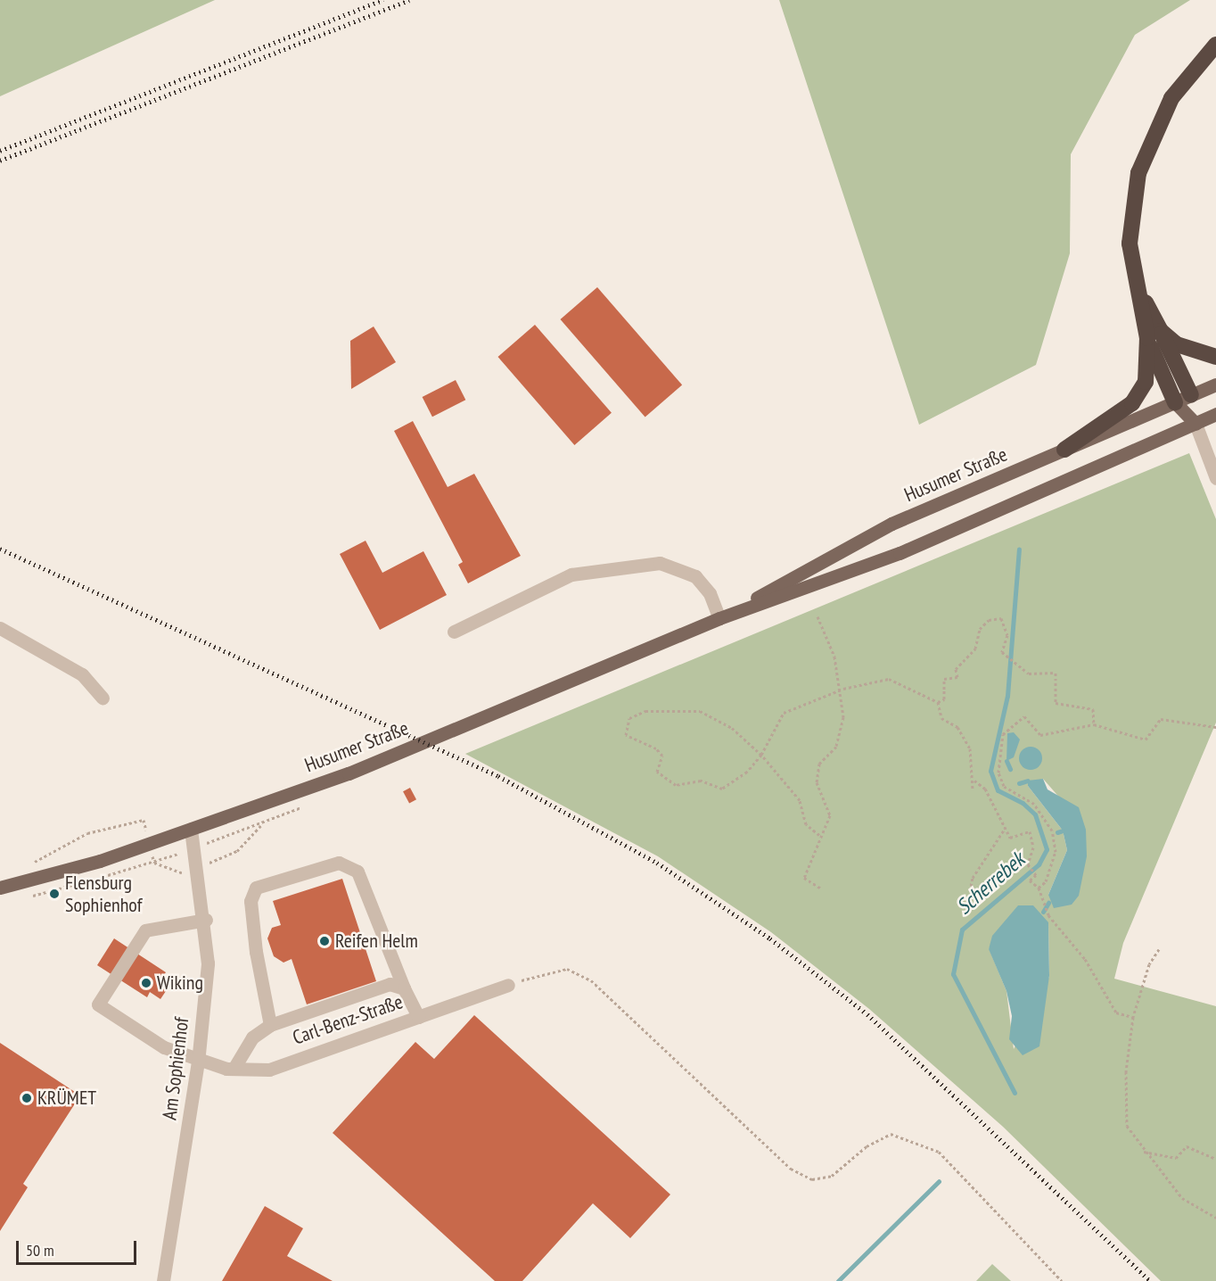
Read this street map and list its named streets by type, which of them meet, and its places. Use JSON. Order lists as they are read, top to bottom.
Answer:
{
  "streets": {
    "main road": ["Husumer Straße"],
    "street": ["Carl-Benz-Straße", "Am Sophienhof"]
  },
  "crossings": [
    ["Husumer Straße", "Am Sophienhof"],
    ["Carl-Benz-Straße", "Am Sophienhof"]
  ],
  "water": ["Scherrebek"],
  "places": [
    "Flensburg Sophienhof",
    "Reifen Helm",
    "Wiking",
    "KRÜMET"
  ],
  "scale_bar": "50 m"
}
